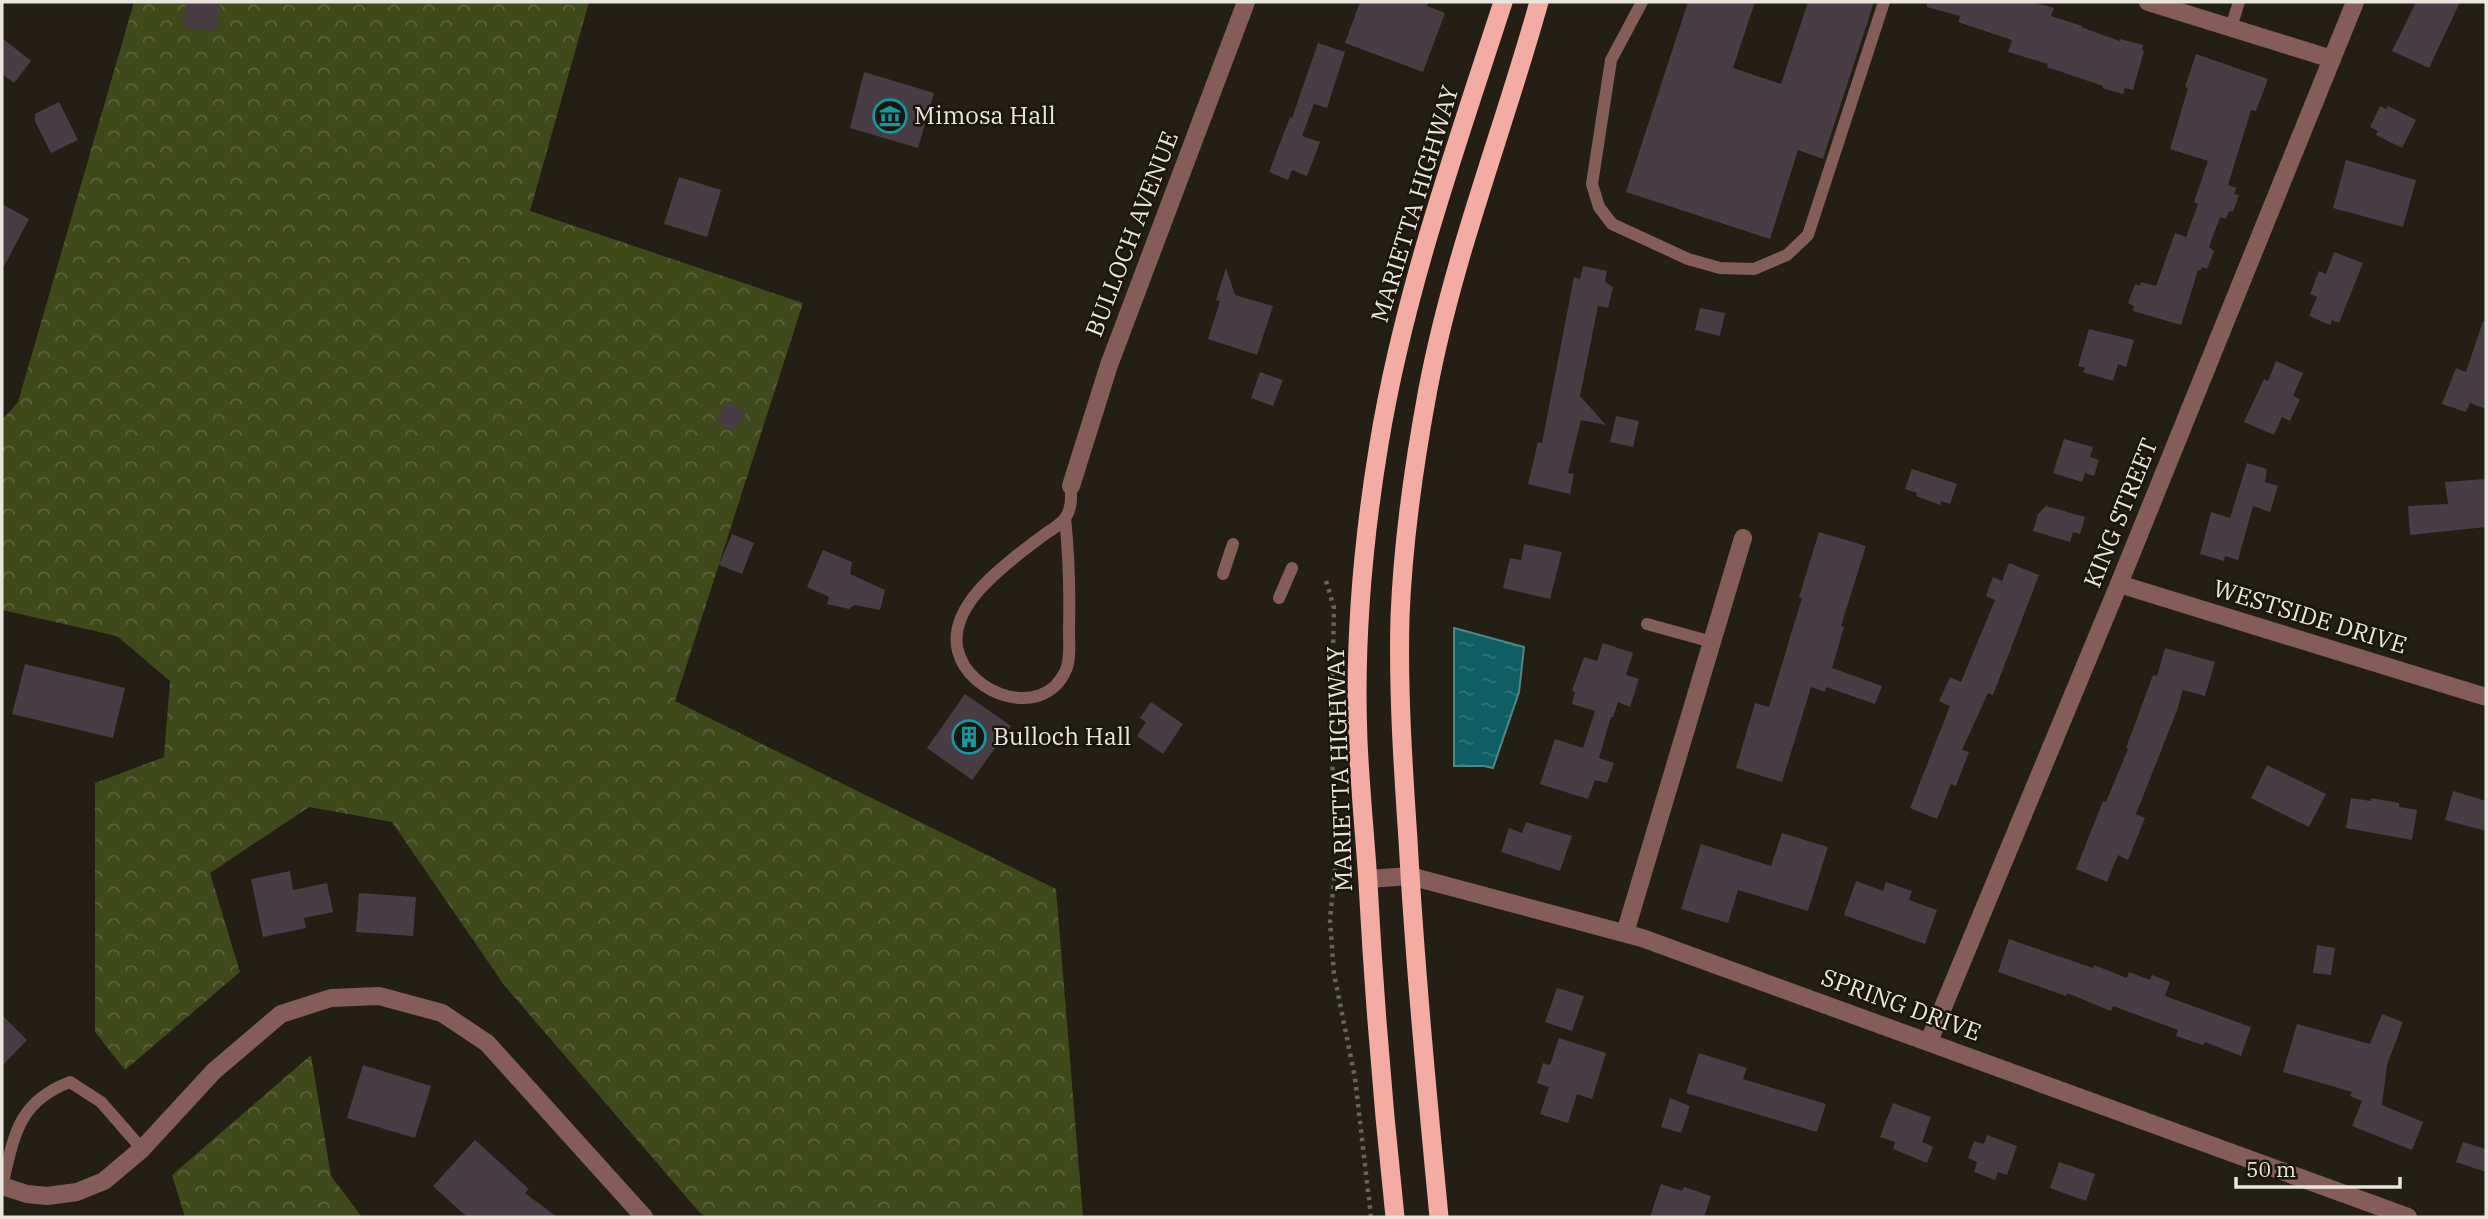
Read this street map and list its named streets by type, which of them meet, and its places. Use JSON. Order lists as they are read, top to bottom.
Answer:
{
  "streets": {
    "highway": ["MARIETTA HIGHWAY"],
    "street": [
      "BULLOCH AVENUE",
      "KING STREET",
      "WESTSIDE DRIVE",
      "SPRING DRIVE"
    ]
  },
  "crossings": [
    ["MARIETTA HIGHWAY", "SPRING DRIVE"],
    ["KING STREET", "WESTSIDE DRIVE"],
    ["KING STREET", "SPRING DRIVE"]
  ],
  "places": {
    "museum": ["Mimosa Hall"],
    "building": ["Bulloch Hall"]
  },
  "scale_bar": "50 m"
}
